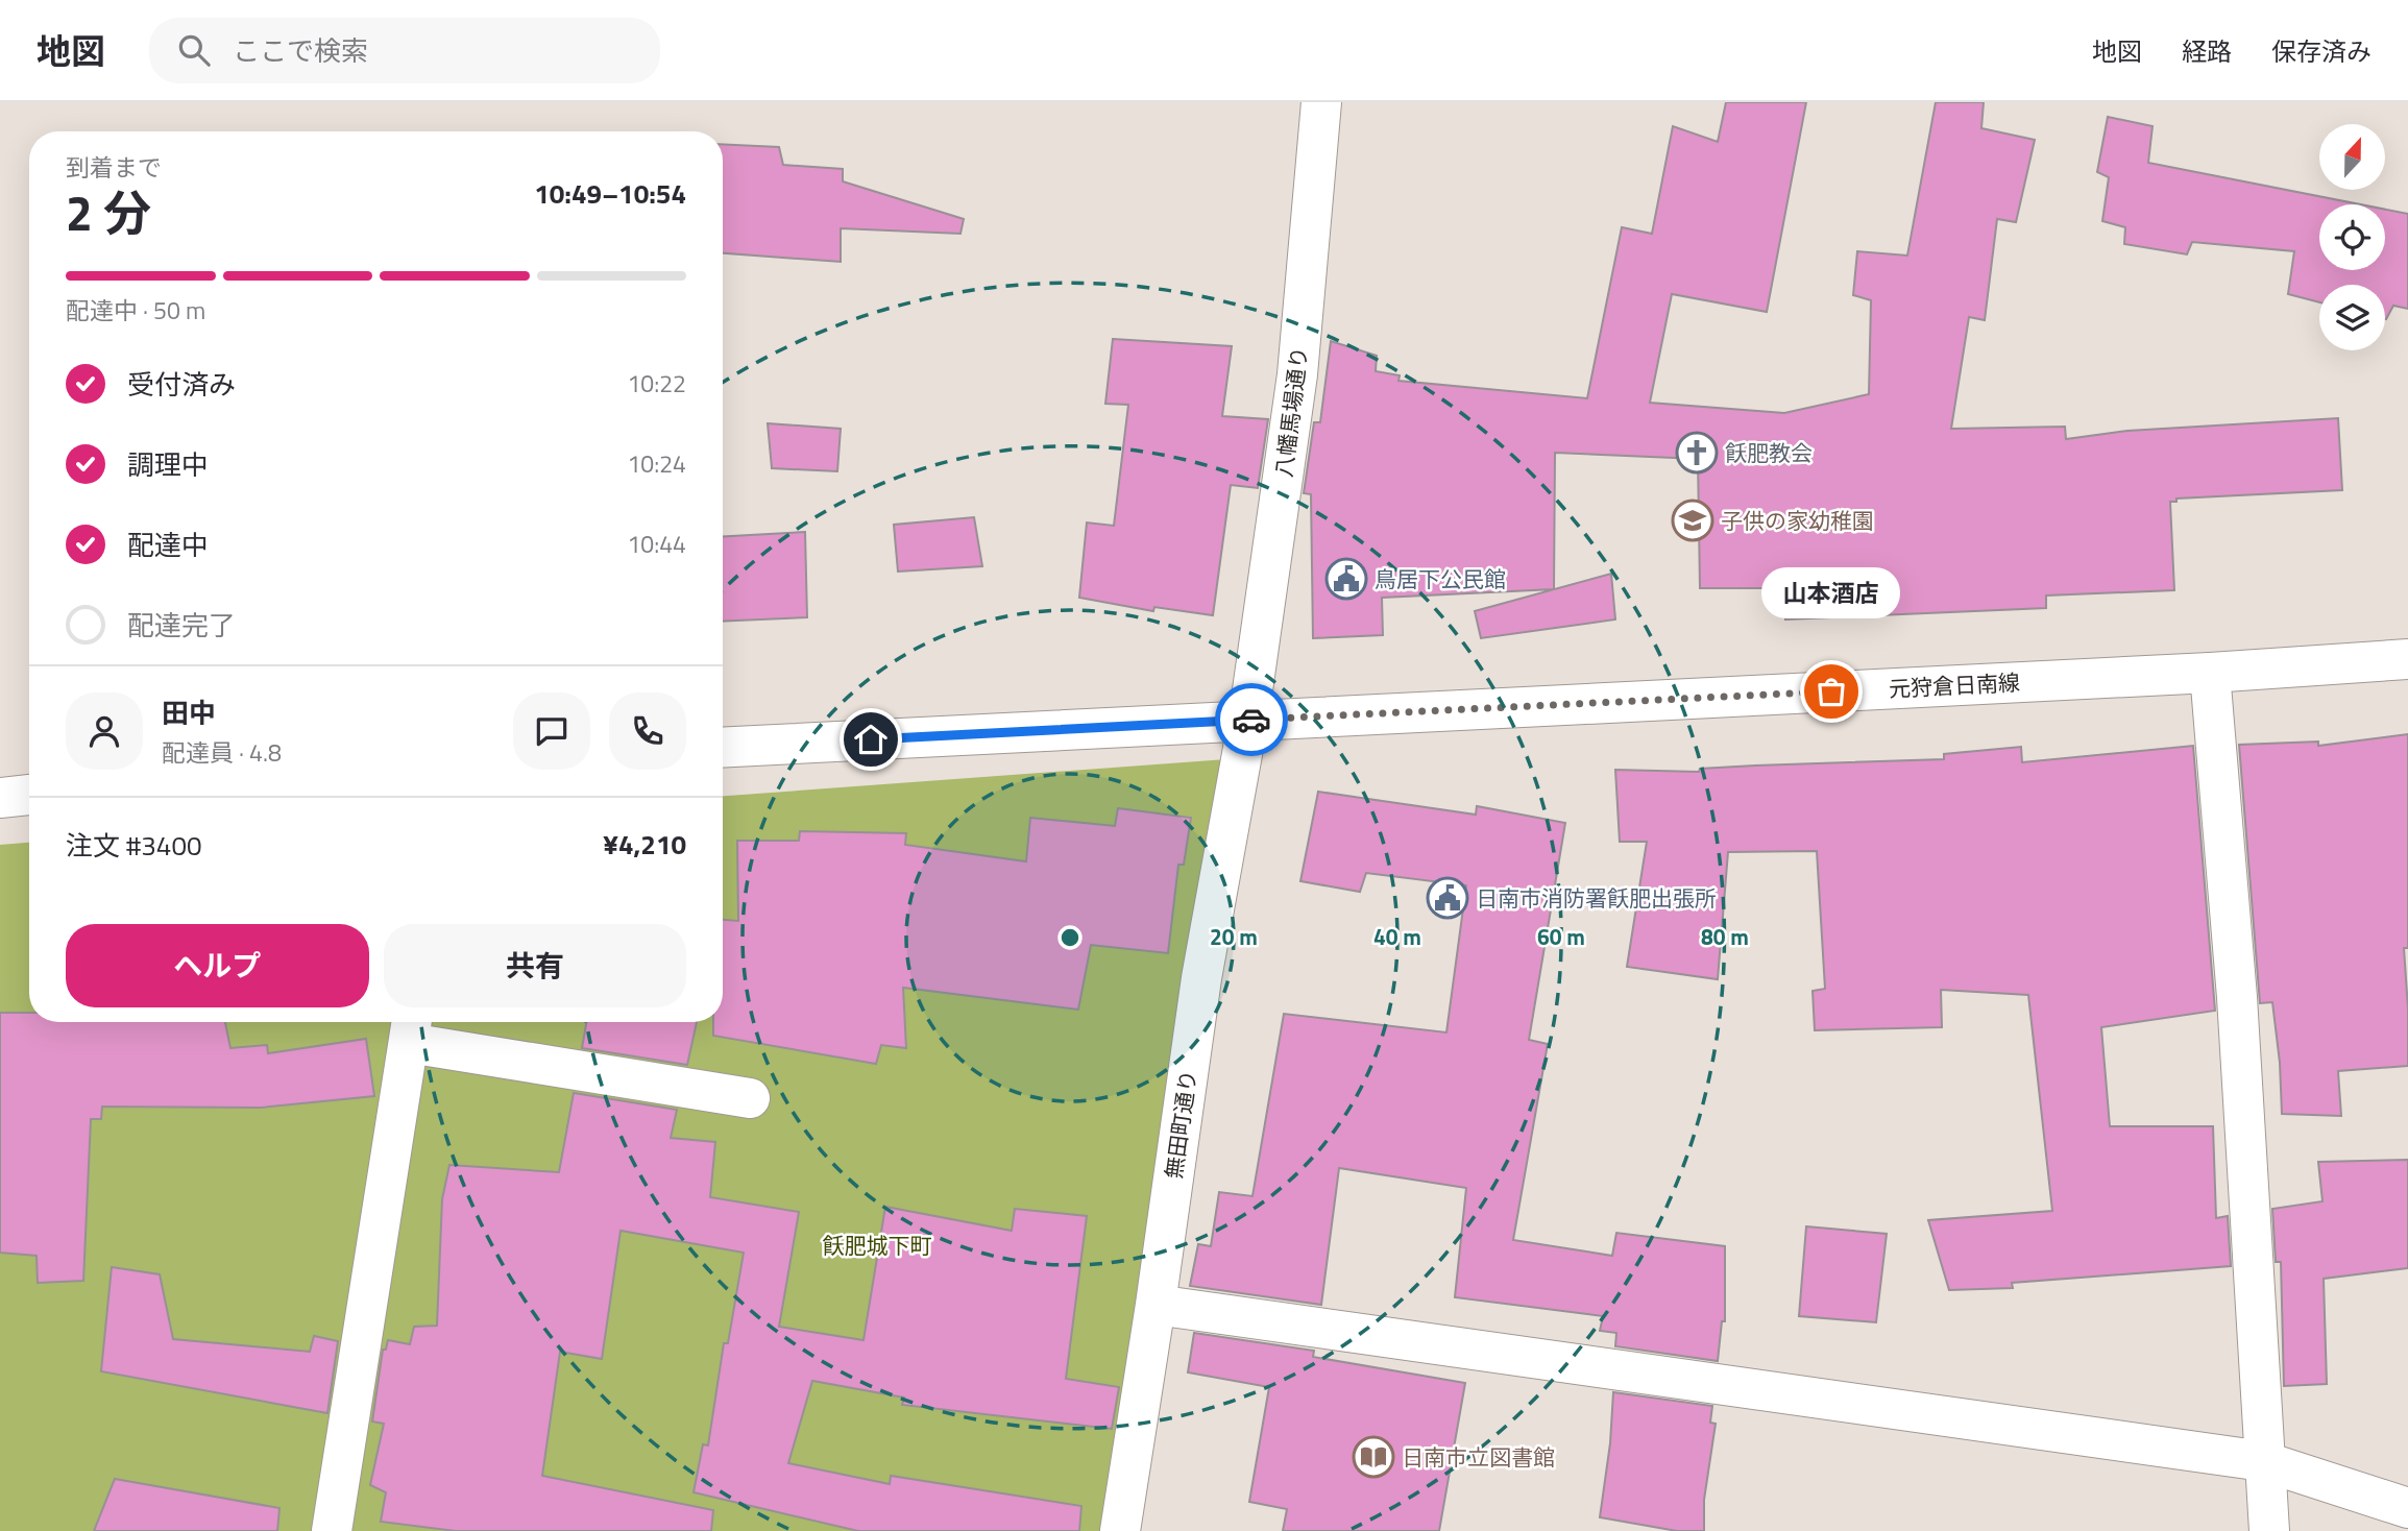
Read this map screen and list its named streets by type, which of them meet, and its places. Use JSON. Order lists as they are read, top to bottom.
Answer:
{
  "streets": {
    "street": ["八幡馬場通り", "元狩倉日南線", "無田町通り"]
  },
  "crossings": [
    ["八幡馬場通り", "元狩倉日南線"],
    ["八幡馬場通り", "無田町通り"],
    ["元狩倉日南線", "無田町通り"]
  ],
  "parks": ["飫肥城下町"],
  "places": {
    "church": ["飫肥教会"],
    "school or university": ["子供の家幼稚園"],
    "public building": ["鳥居下公民館", "日南市消防署飫肥出張所"],
    "other": ["山本酒店"],
    "library": ["日南市立図書館"]
  },
  "north": "top",
  "page": {
    "header": "地図",
    "search": "ここで検索",
    "nav": ["地図", "経路", "保存済み"],
    "heading": ["2 分", "到着まで", "10:49–10:54"],
    "panel": [
      "田中",
      "配達員 · 4.8",
      "注文 #3400",
      "¥4,210"
    ],
    "bar": "配達中 · 50 m",
    "list": [
      ["受付済み", "10:22"],
      ["調理中", "10:24"],
      ["配達中", "10:44"],
      "配達完了"
    ],
    "bubble": "山本酒店",
    "buttons": ["ヘルプ", "共有"]
  },
  "rings": [
    "20 m",
    "40 m",
    "60 m",
    "80 m"
  ]
}
